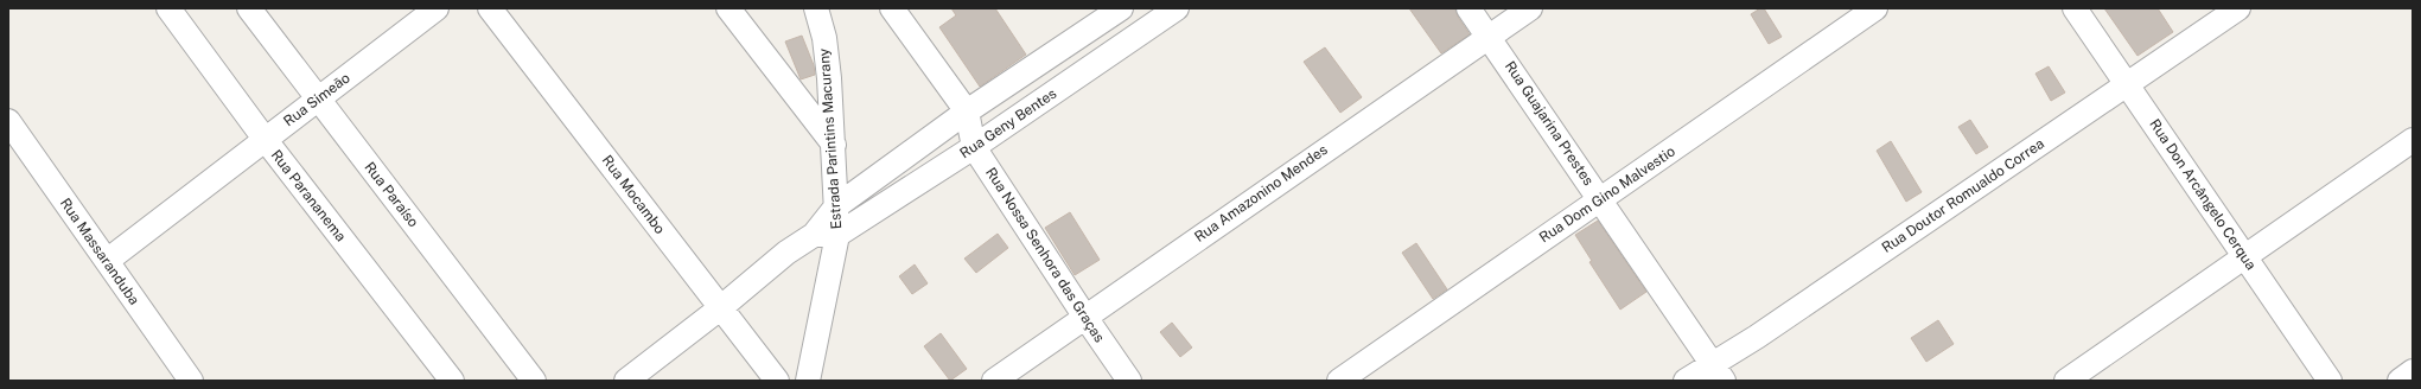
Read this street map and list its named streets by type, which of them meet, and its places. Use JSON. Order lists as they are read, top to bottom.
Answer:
{
  "streets": {
    "street": [
      "Rua Simeão",
      "Rua Geny Bentes",
      "Rua Guajarina Prestes",
      "Estrada Parintins Macurany",
      "Rua Amazonino Mendes",
      "Rua Paraíso",
      "Rua Mocambo",
      "Rua Dom Gino Malvestio",
      "Rua Don Arcângelo Cerqua",
      "Rua Parananema",
      "Rua Doutor Romualdo Correa",
      "Rua Massaranduba",
      "Rua Nossa Senhora das Graças"
    ]
  },
  "crossings": [
    ["Rua Simeão", "Rua Paraíso"],
    ["Rua Simeão", "Rua Parananema"],
    ["Rua Simeão", "Rua Massaranduba"],
    ["Rua Geny Bentes", "Estrada Parintins Macurany"],
    ["Rua Geny Bentes", "Rua Nossa Senhora das Graças"],
    ["Rua Guajarina Prestes", "Rua Amazonino Mendes"],
    ["Rua Guajarina Prestes", "Rua Dom Gino Malvestio"],
    ["Rua Guajarina Prestes", "Rua Doutor Romualdo Correa"],
    ["Rua Amazonino Mendes", "Rua Nossa Senhora das Graças"],
    ["Rua Don Arcângelo Cerqua", "Rua Doutor Romualdo Correa"]
  ]
}
